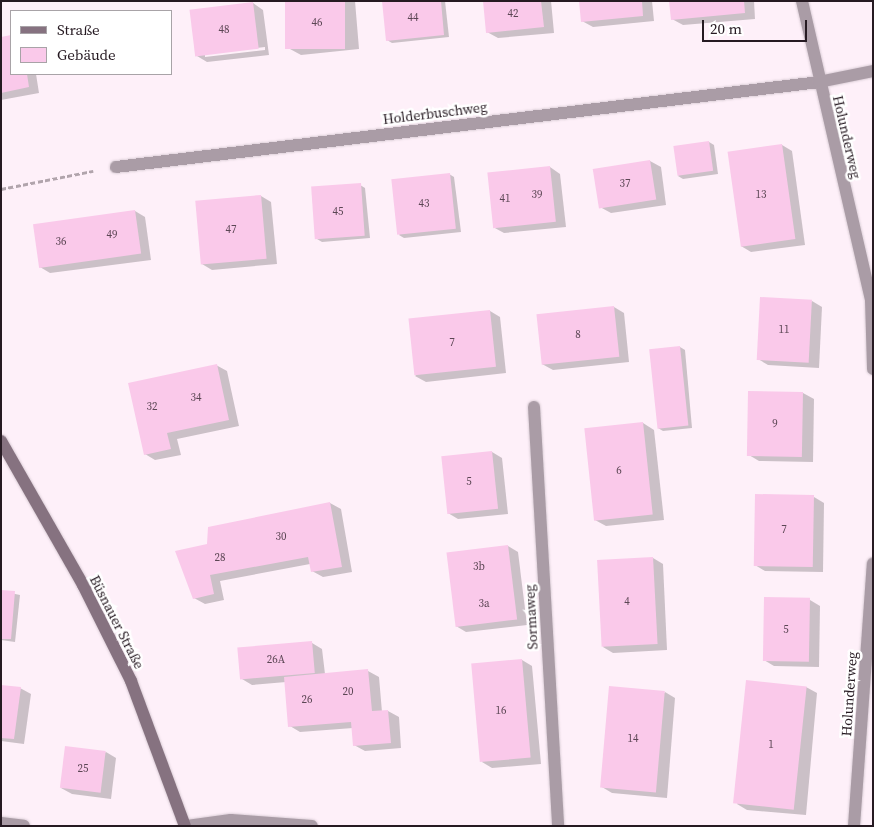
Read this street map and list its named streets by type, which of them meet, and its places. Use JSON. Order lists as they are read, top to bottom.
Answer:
{
  "streets": {
    "street": [
      "Holderbuschweg",
      "Holunderweg",
      "Sormaweg",
      "Büsnauer Straße"
    ]
  },
  "crossings": [
    ["Holderbuschweg", "Holunderweg"]
  ],
  "house_numbers": [
    "42",
    "44",
    "46",
    "48",
    "37",
    "39",
    "13",
    "41",
    "43",
    "45",
    "47",
    "49",
    "36",
    "11",
    "8",
    "7",
    "34",
    "32",
    "9",
    "6",
    "5",
    "7",
    "30",
    "28",
    "3b",
    "4",
    "3a",
    "5",
    "26A",
    "20",
    "26",
    "16",
    "14",
    "1",
    "25"
  ],
  "legend": ["Straße", "Gebäude"],
  "scale_bar": "20 m"
}
